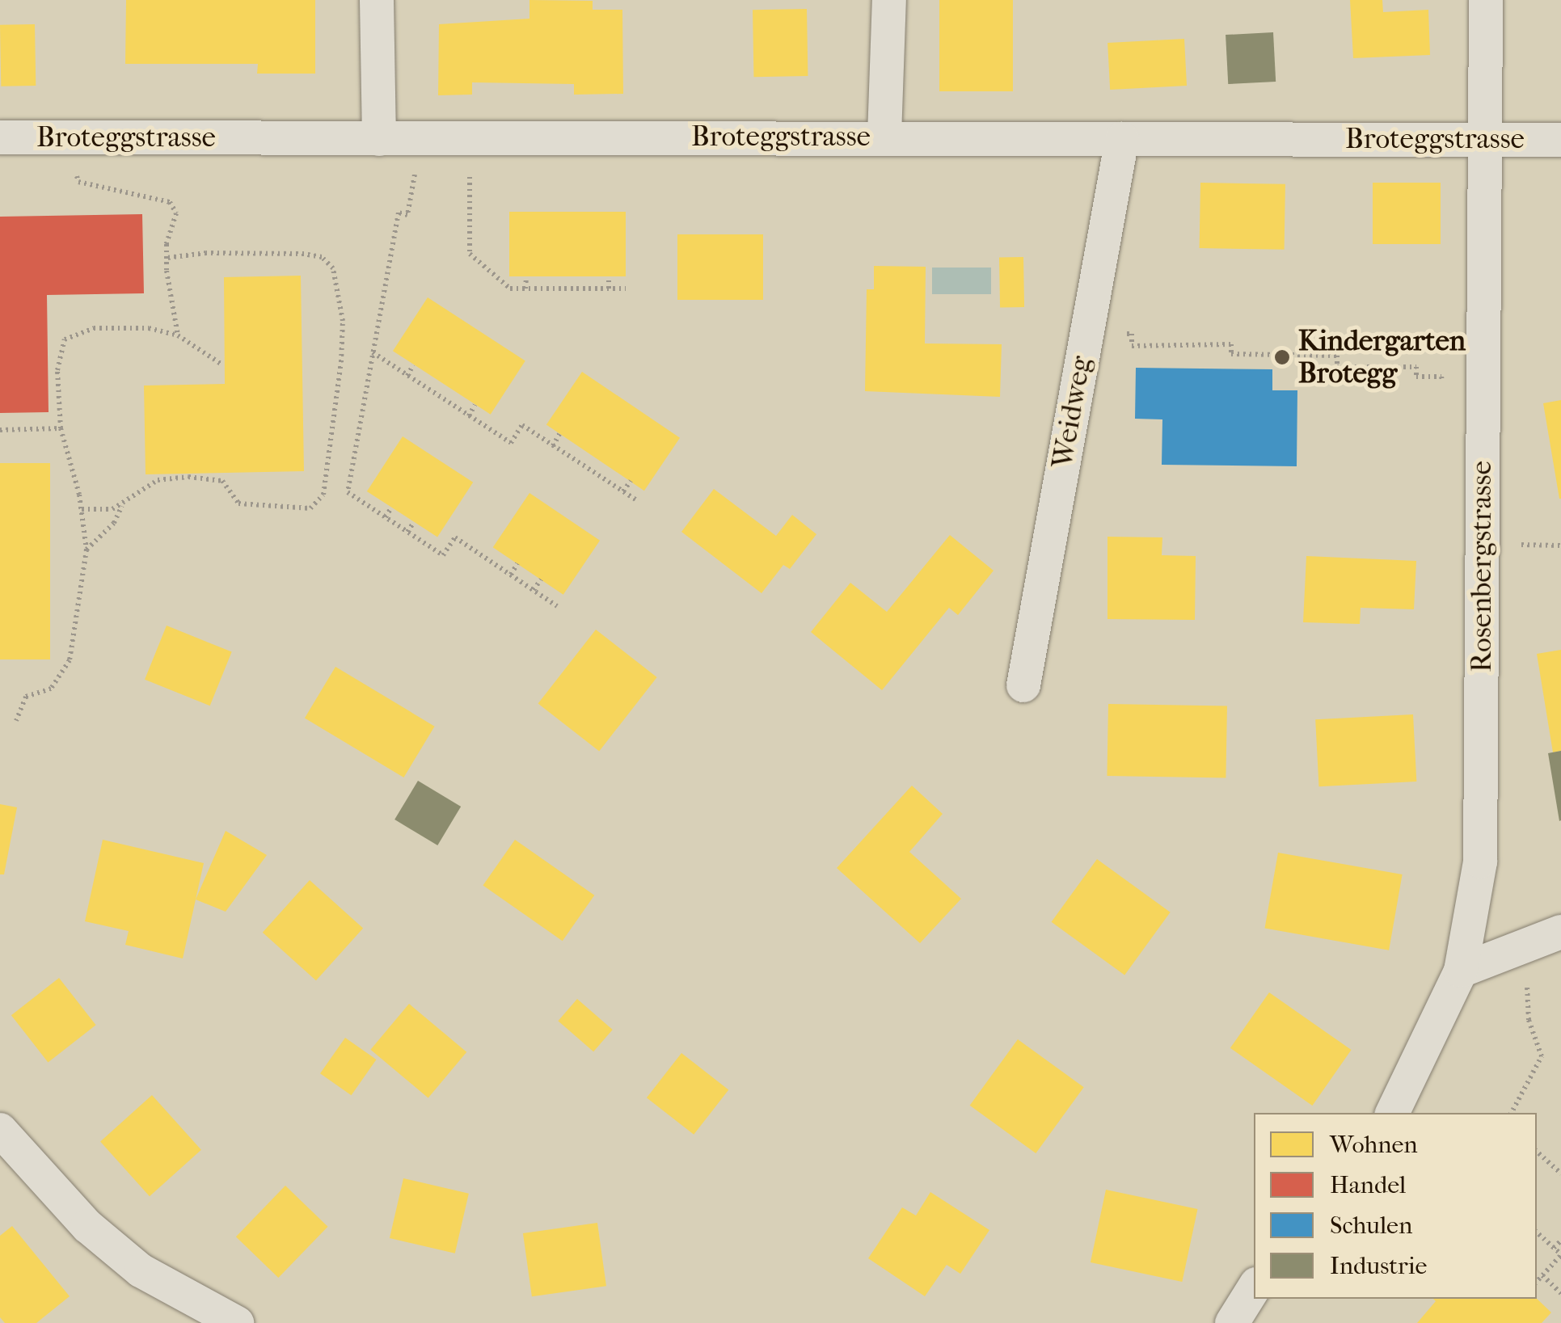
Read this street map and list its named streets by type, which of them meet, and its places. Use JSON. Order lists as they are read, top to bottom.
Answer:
{
  "streets": {
    "street": ["Broteggstrasse", "Weidweg", "Rosenbergstrasse"]
  },
  "crossings": [
    ["Broteggstrasse", "Weidweg"],
    ["Broteggstrasse", "Rosenbergstrasse"]
  ],
  "places": ["Kindergarten Brotegg"],
  "legend": [
    "Wohnen",
    "Handel",
    "Schulen",
    "Industrie"
  ]
}
